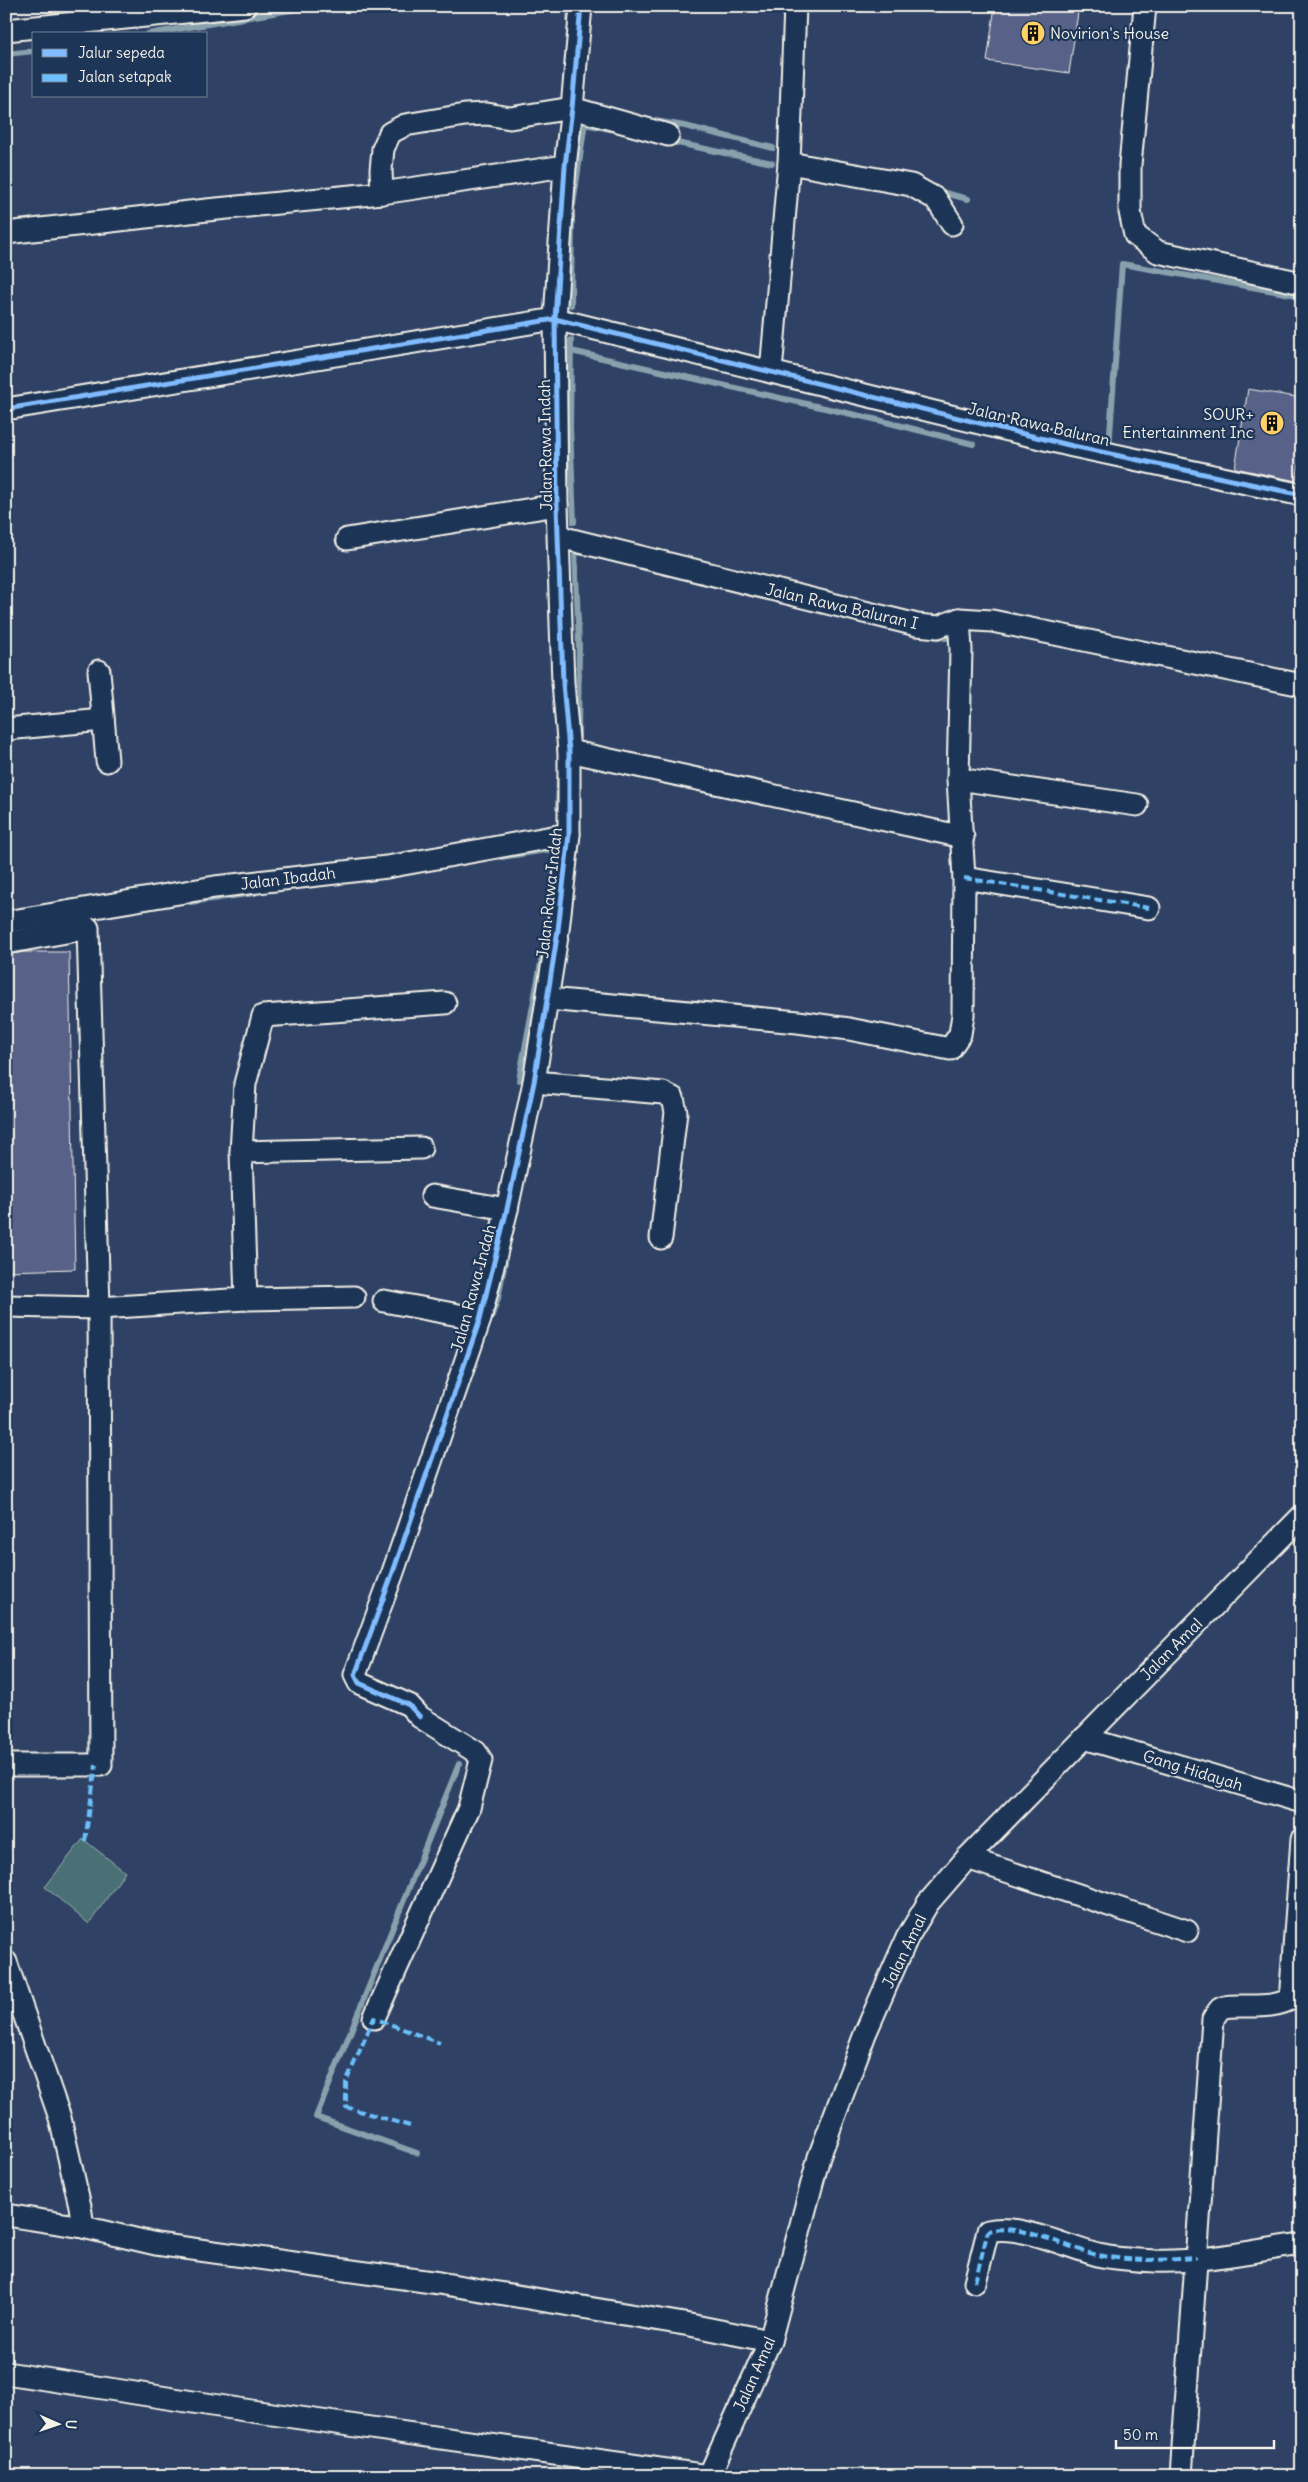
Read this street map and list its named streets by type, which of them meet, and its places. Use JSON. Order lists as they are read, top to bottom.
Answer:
{
  "streets": {
    "street": [
      "Jalan Rawa Baluran",
      "Jalan Rawa Indah",
      "Jalan Rawa Baluran I",
      "Jalan Ibadah",
      "Jalan Amal",
      "Gang Hidayah"
    ]
  },
  "crossings": [
    ["Jalan Rawa Baluran", "Jalan Rawa Indah"],
    ["Jalan Rawa Indah", "Jalan Rawa Baluran I"],
    ["Jalan Rawa Indah", "Jalan Ibadah"],
    ["Jalan Amal", "Gang Hidayah"]
  ],
  "places": {
    "building": ["Novirion's House", "SOUR+ Entertainment Inc"]
  },
  "legend": ["Jalur sepeda", "Jalan setapak"],
  "scale_bar": "50 m",
  "north": "right"
}
